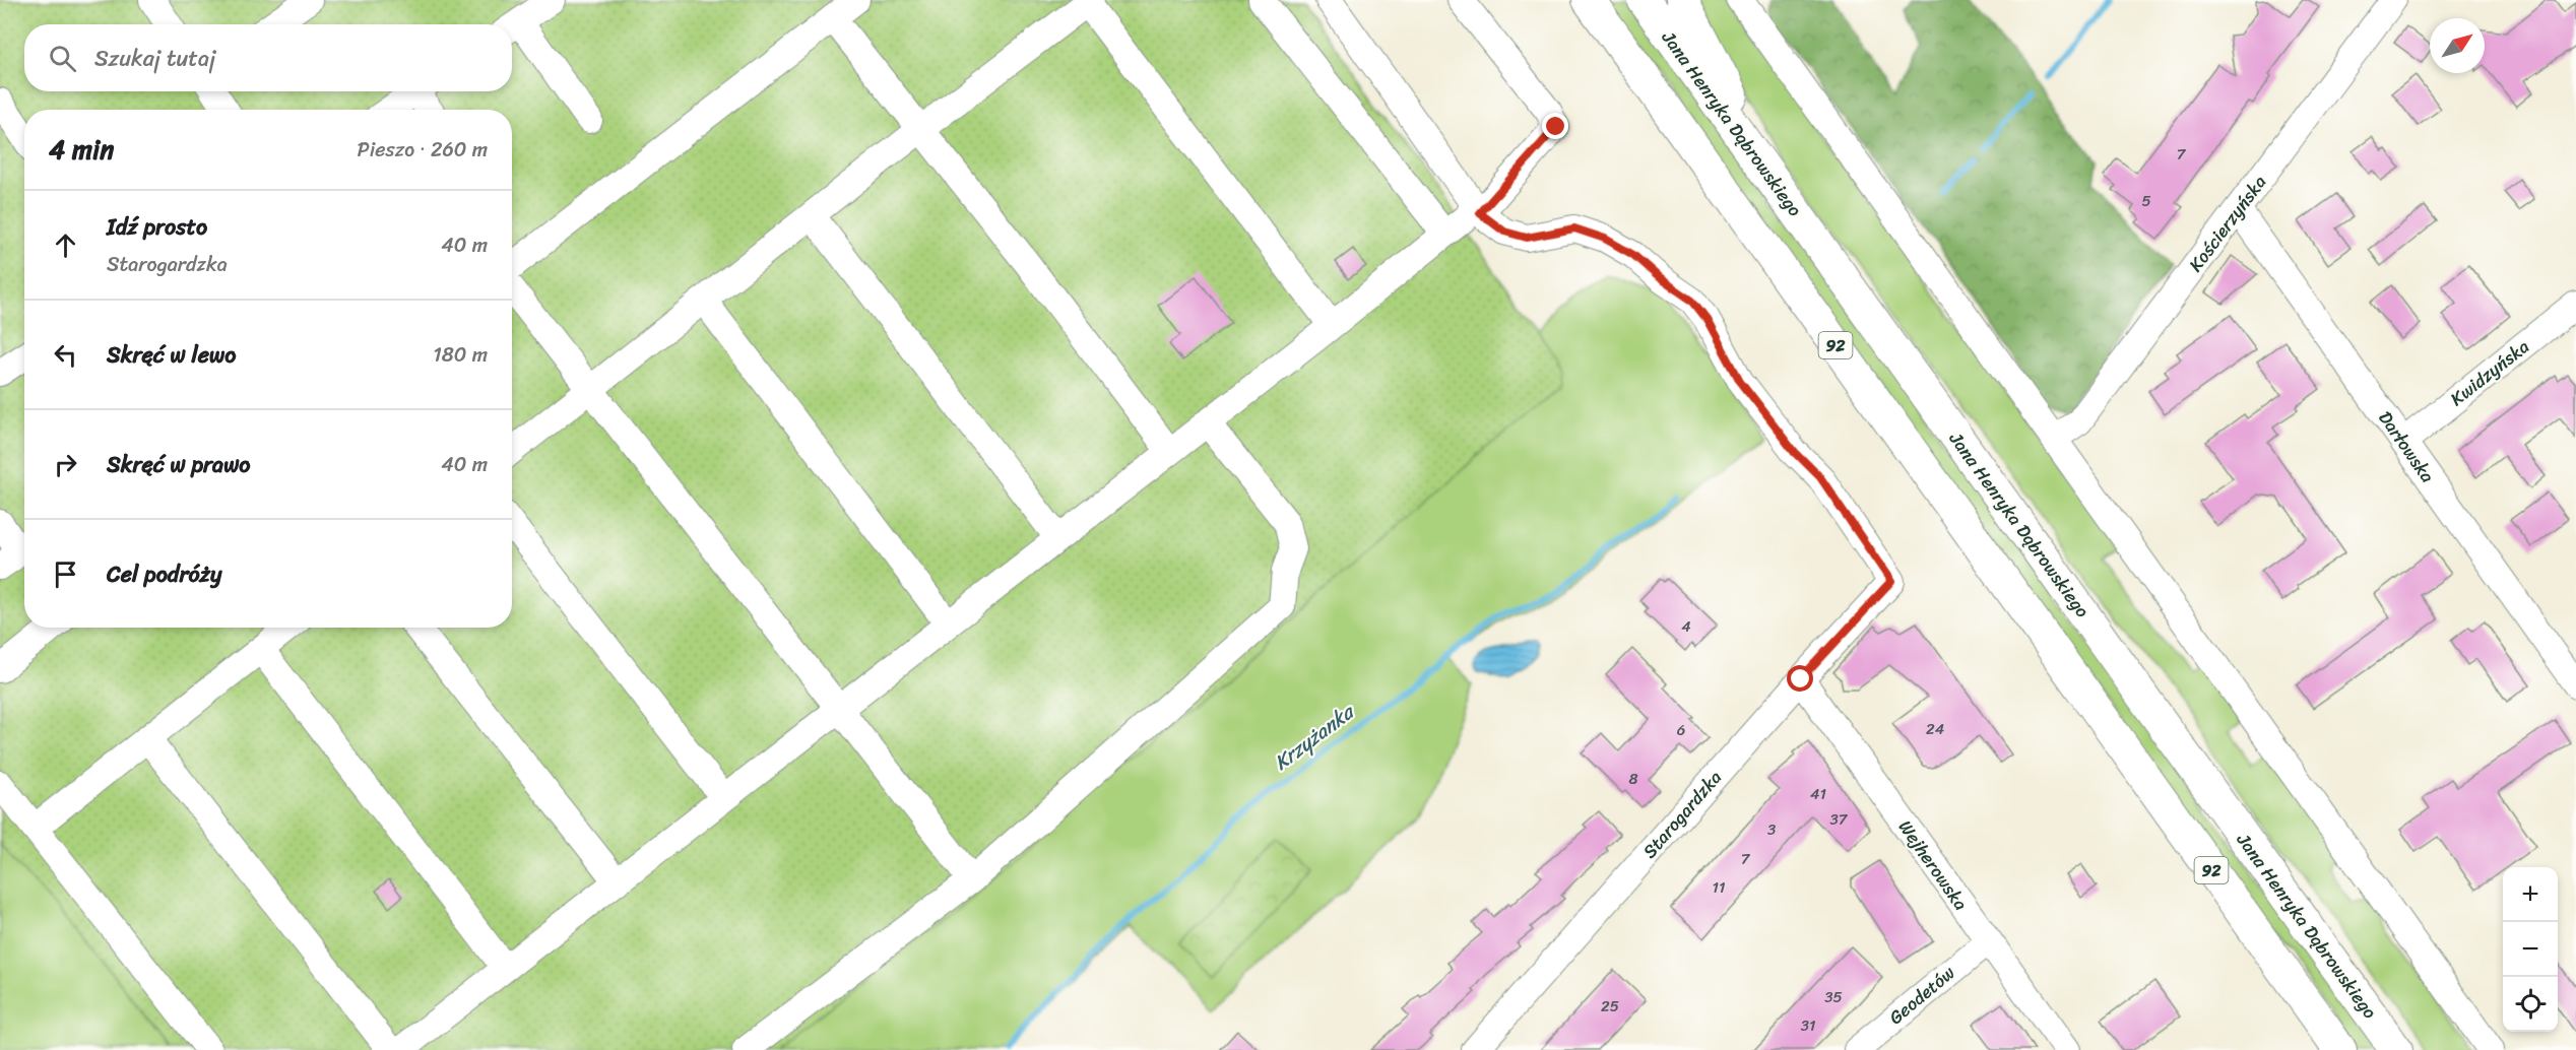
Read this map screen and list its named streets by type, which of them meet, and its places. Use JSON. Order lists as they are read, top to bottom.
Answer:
{
  "streets": {
    "main road": ["Jana Henryka Dąbrowskiego", "92"],
    "street": [
      "Kościerzyńska",
      "Kwidzyńska",
      "Darłowska",
      "Starogardzka",
      "Wejherowska",
      "Geodetów"
    ]
  },
  "crossings": [
    ["Kościerzyńska", "Darłowska"],
    ["Kwidzyńska", "Darłowska"],
    ["Starogardzka", "Wejherowska"],
    ["Wejherowska", "Geodetów"]
  ],
  "water": ["Krzyżanka"],
  "house_numbers": [
    "7",
    "5",
    "4",
    "24",
    "6",
    "8",
    "41",
    "37",
    "3",
    "7",
    "11",
    "35",
    "25",
    "31"
  ],
  "north": "top right",
  "page": {
    "search": "Szukaj tutaj",
    "heading": ["4 min", "Pieszo · 260 m"],
    "list": [
      ["Idź prosto", "Starogardzka", "40 m"],
      ["Skręć w lewo", "180 m"],
      ["Skręć w prawo", "40 m"],
      "Cel podróży"
    ],
    "map_buttons": ["+", "−"]
  }
}
